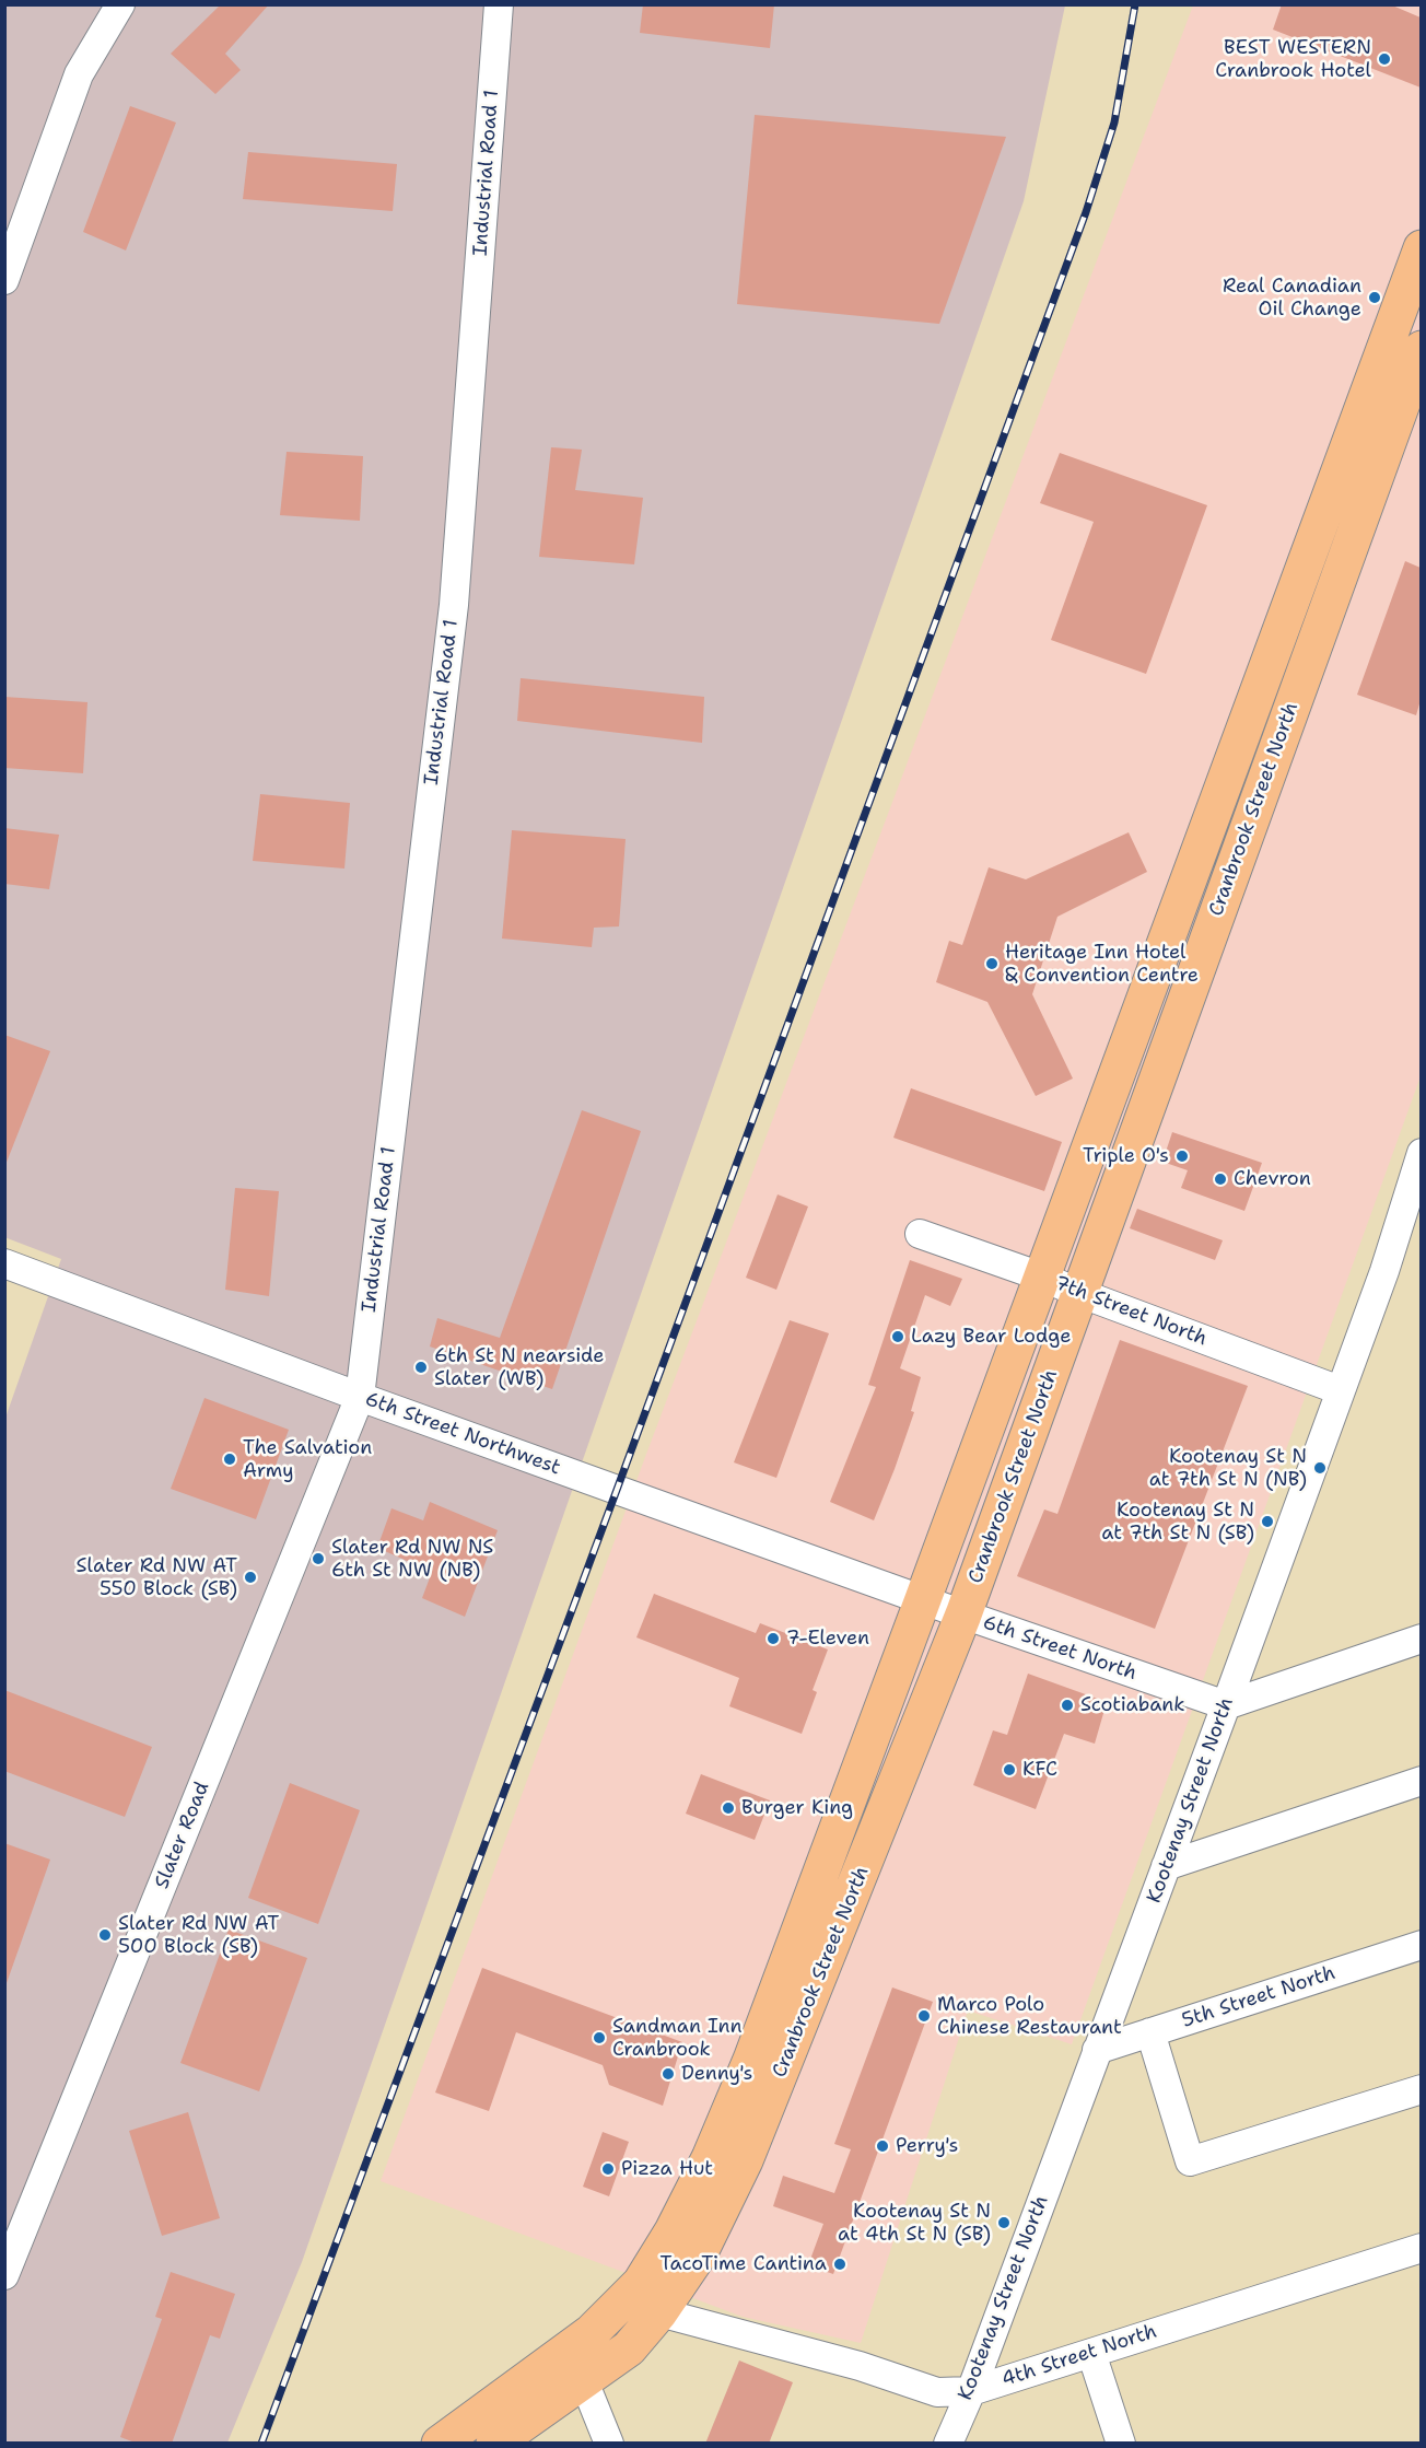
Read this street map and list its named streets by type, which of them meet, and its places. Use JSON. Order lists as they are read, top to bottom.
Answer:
{
  "streets": {
    "highway": ["Cranbrook Street North"],
    "street": [
      "Industrial Road 1",
      "7th Street North",
      "6th Street Northwest",
      "6th Street North",
      "Kootenay Street North",
      "Slater Road",
      "5th Street North",
      "4th Street North"
    ]
  },
  "crossings": [
    ["Industrial Road 1", "6th Street Northwest"],
    ["Industrial Road 1", "Slater Road"],
    ["Cranbrook Street North", "7th Street North"],
    ["Cranbrook Street North", "6th Street Northwest"],
    ["Cranbrook Street North", "6th Street North"],
    ["Cranbrook Street North", "4th Street North"],
    ["7th Street North", "Kootenay Street North"],
    ["6th Street Northwest", "6th Street North"],
    ["6th Street Northwest", "Slater Road"],
    ["6th Street North", "Kootenay Street North"],
    ["Kootenay Street North", "5th Street North"],
    ["Kootenay Street North", "4th Street North"]
  ],
  "places": [
    "BEST WESTERN Cranbrook Hotel",
    "Real Canadian Oil Change",
    "Heritage Inn Hotel & Convention Centre",
    "Triple O's",
    "Chevron",
    "Lazy Bear Lodge",
    "6th St N nearside Slater (WB)",
    "The Salvation Army",
    "Kootenay St N at 7th St N (NB)",
    "Kootenay St N at 7th St N (SB)",
    "Slater Rd NW NS 6th St NW (NB)",
    "Slater Rd NW AT 550 Block (SB)",
    "7-Eleven",
    "Scotiabank",
    "KFC",
    "Burger King",
    "Slater Rd NW AT 500 Block (SB)",
    "Marco Polo Chinese Restaurant",
    "Sandman Inn Cranbrook",
    "Denny's",
    "Perry's",
    "Pizza Hut",
    "Kootenay St N at 4th St N (SB)",
    "TacoTime Cantina"
  ]
}
